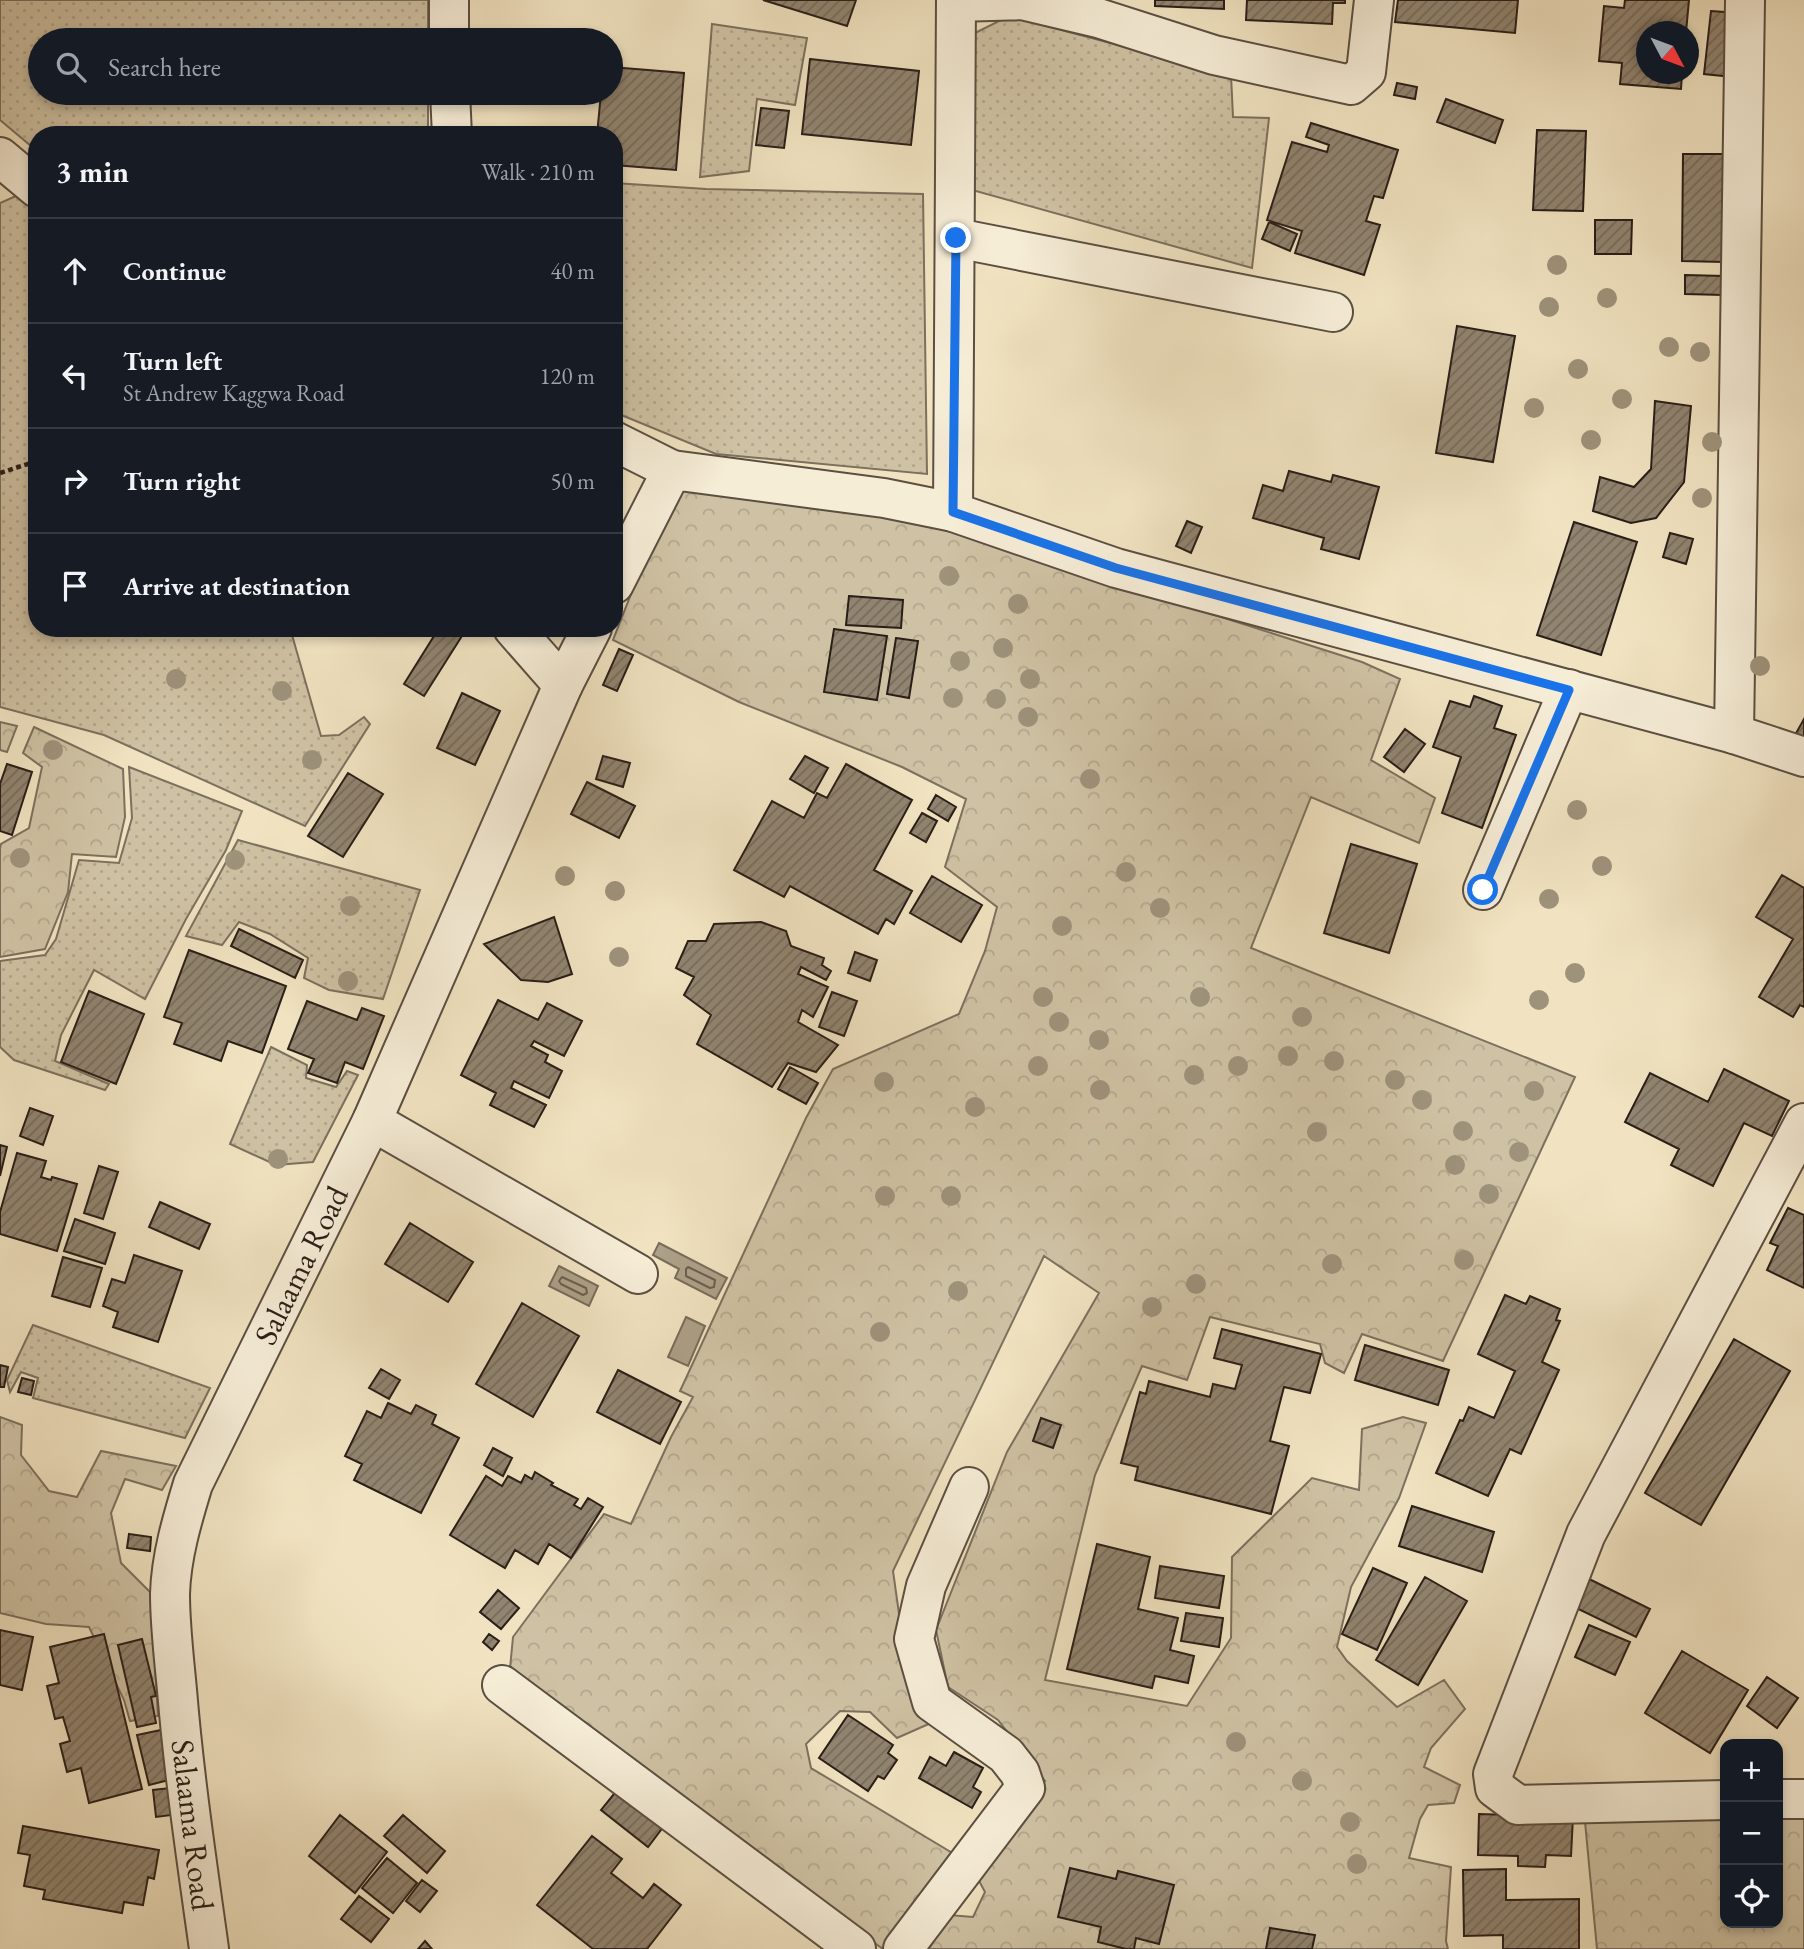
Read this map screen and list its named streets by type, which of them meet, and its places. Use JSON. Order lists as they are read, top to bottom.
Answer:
{
  "streets": {
    "street": ["Salaama Road"]
  },
  "north": "bottom right",
  "page": {
    "search": "Search here",
    "heading": ["3 min", "Walk · 210 m"],
    "list": [
      ["Continue", "40 m"],
      ["Turn left", "St Andrew Kaggwa Road", "120 m"],
      ["Turn right", "50 m"],
      "Arrive at destination"
    ],
    "map_buttons": ["+", "−"]
  }
}
